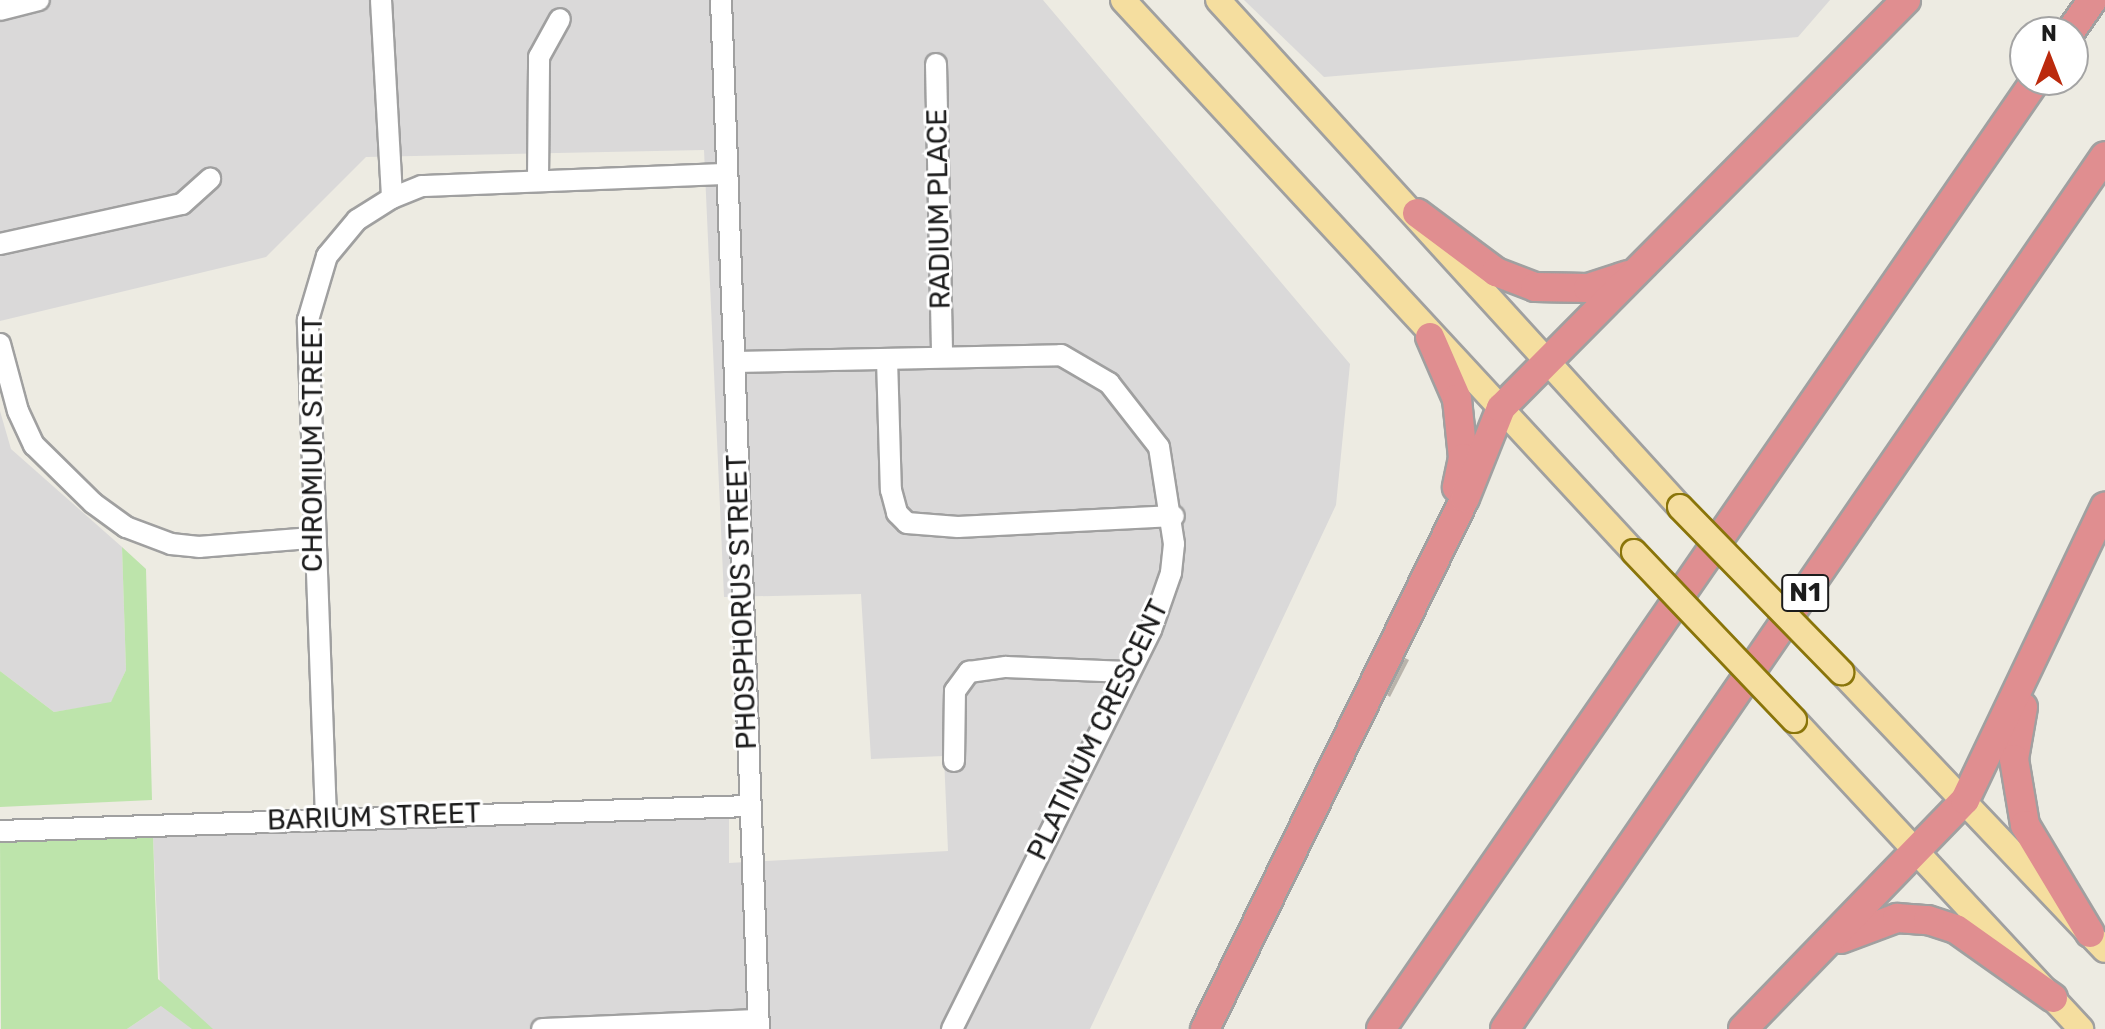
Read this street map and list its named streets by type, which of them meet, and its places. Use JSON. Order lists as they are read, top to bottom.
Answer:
{
  "streets": {
    "highway": ["N1"],
    "street": [
      "RADIUM PLACE",
      "CHROMIUM STREET",
      "PHOSPHORUS STREET",
      "PLATINUM CRESCENT",
      "BARIUM STREET"
    ]
  },
  "crossings": [
    ["RADIUM PLACE", "PLATINUM CRESCENT"],
    ["CHROMIUM STREET", "PHOSPHORUS STREET"],
    ["CHROMIUM STREET", "BARIUM STREET"],
    ["PHOSPHORUS STREET", "PLATINUM CRESCENT"],
    ["PHOSPHORUS STREET", "BARIUM STREET"]
  ],
  "north": "top"
}
